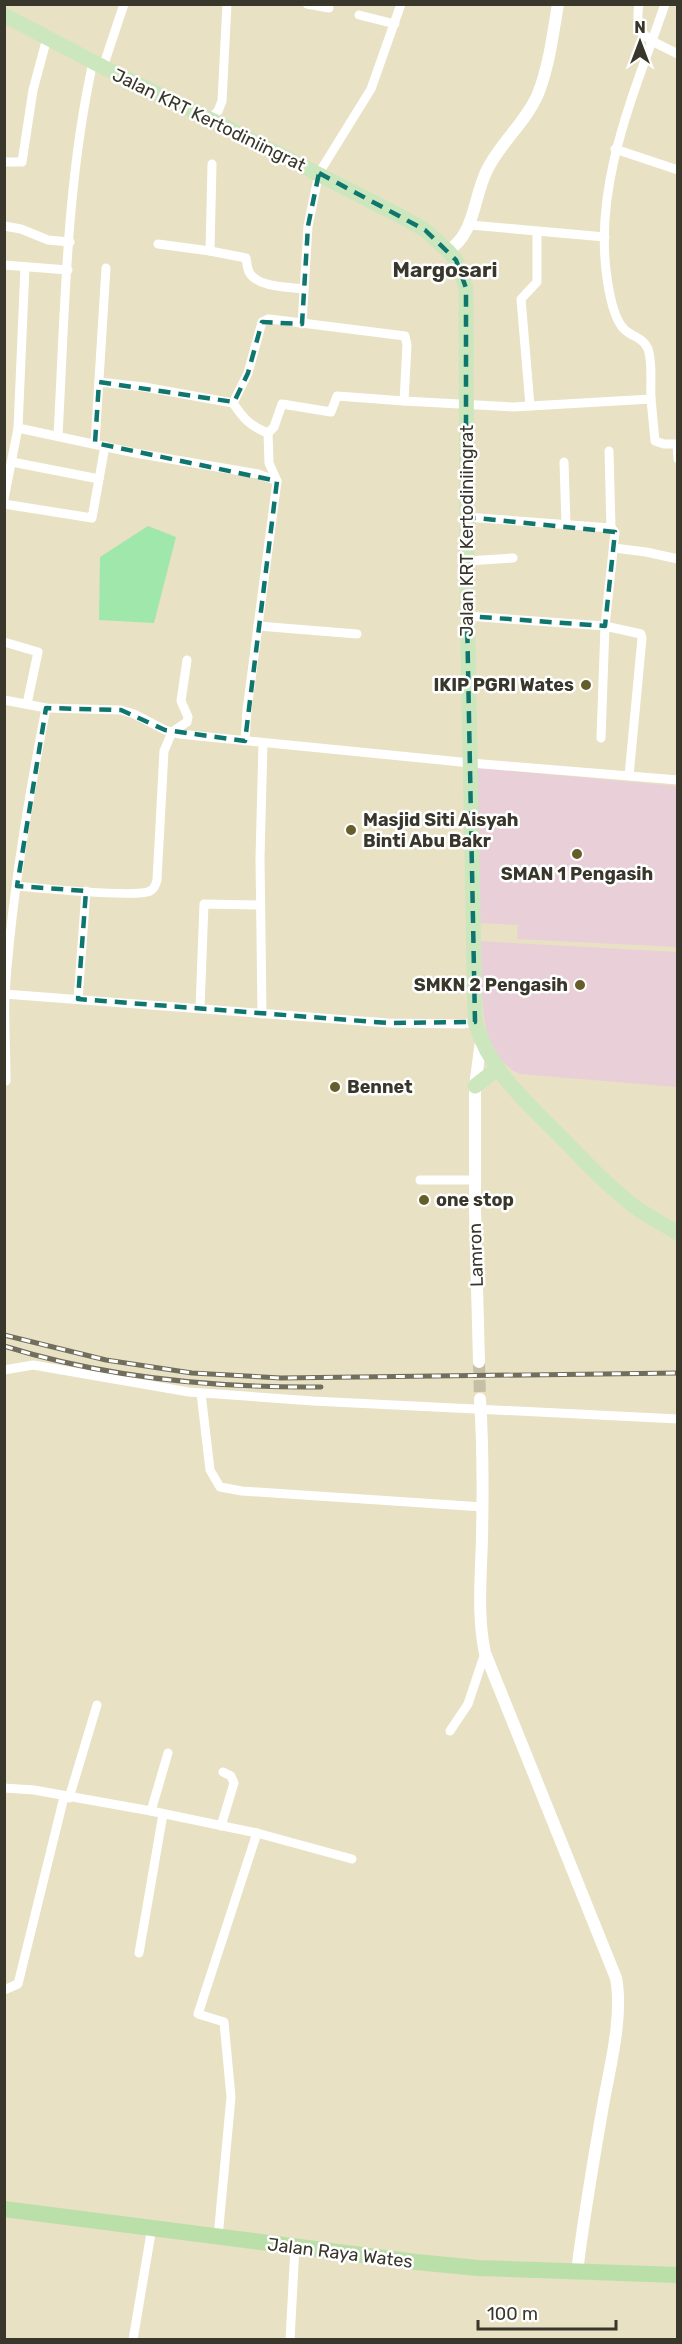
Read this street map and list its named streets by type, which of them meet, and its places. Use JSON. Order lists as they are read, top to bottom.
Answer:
{
  "streets": {
    "highway": ["Jalan Raya Wates"],
    "main road": ["Jalan KRT Kertodiniingrat"],
    "street": ["Lamron"]
  },
  "crossings": [
    ["Jalan KRT Kertodiniingrat", "Lamron"]
  ],
  "districts": ["Margosari"],
  "places": [
    "IKIP PGRI Wates",
    "Masjid Siti Aisyah Binti Abu Bakr",
    "SMAN 1 Pengasih",
    "SMKN 2 Pengasih",
    "Bennet",
    "one stop"
  ],
  "scale_bar": "100 m",
  "north": "top"
}
